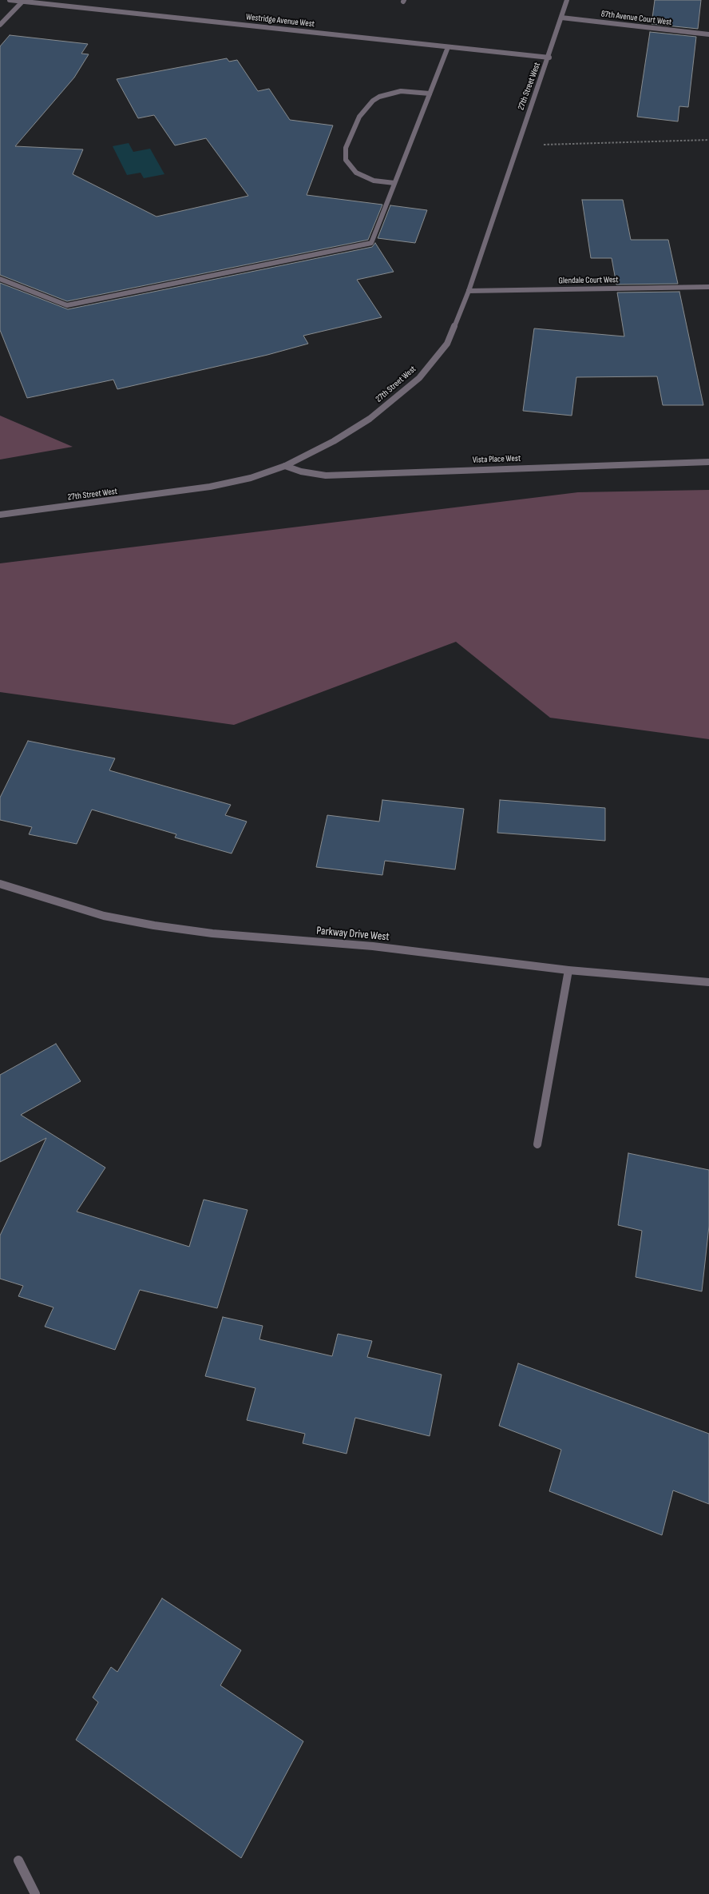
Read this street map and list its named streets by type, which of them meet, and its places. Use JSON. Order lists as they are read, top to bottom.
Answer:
{
  "streets": {
    "street": [
      "87th Avenue Court West",
      "Westridge Avenue West",
      "27th Street West",
      "Glendale Court West",
      "Vista Place West",
      "Parkway Drive West"
    ]
  },
  "crossings": [
    ["87th Avenue Court West", "27th Street West"],
    ["Westridge Avenue West", "27th Street West"],
    ["27th Street West", "Glendale Court West"],
    ["27th Street West", "Vista Place West"]
  ]
}
